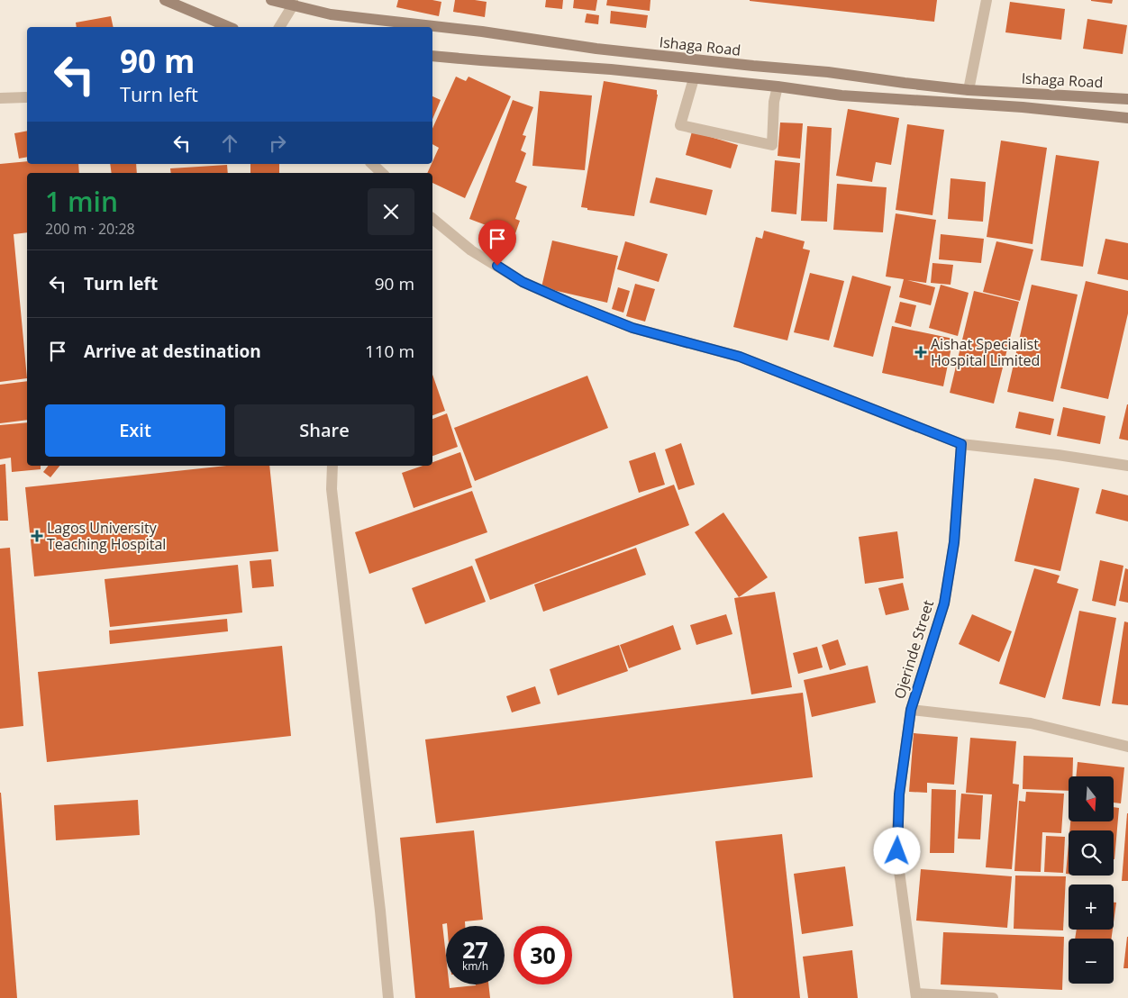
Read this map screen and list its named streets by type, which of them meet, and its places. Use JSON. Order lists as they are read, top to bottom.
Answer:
{
  "streets": {
    "main road": ["Ishaga Road"],
    "street": ["Ojerinde Street"]
  },
  "places": {
    "health": ["Aishat Specialist Hospital Limited", "Lagos University Teaching Hospital"]
  },
  "north": "bottom",
  "page": {
    "turn": ["90 m", "Turn left"],
    "heading": ["1 min", "200 m · 20:28"],
    "list": [
      {
        "name": "Turn left",
        "value": "90 m"
      },
      {
        "name": "Arrive at destination",
        "value": "110 m"
      }
    ],
    "buttons": ["Exit", "Share"],
    "map_buttons": ["+", "−"],
    "speed": "27 km/h",
    "limit": "30"
  }
}
